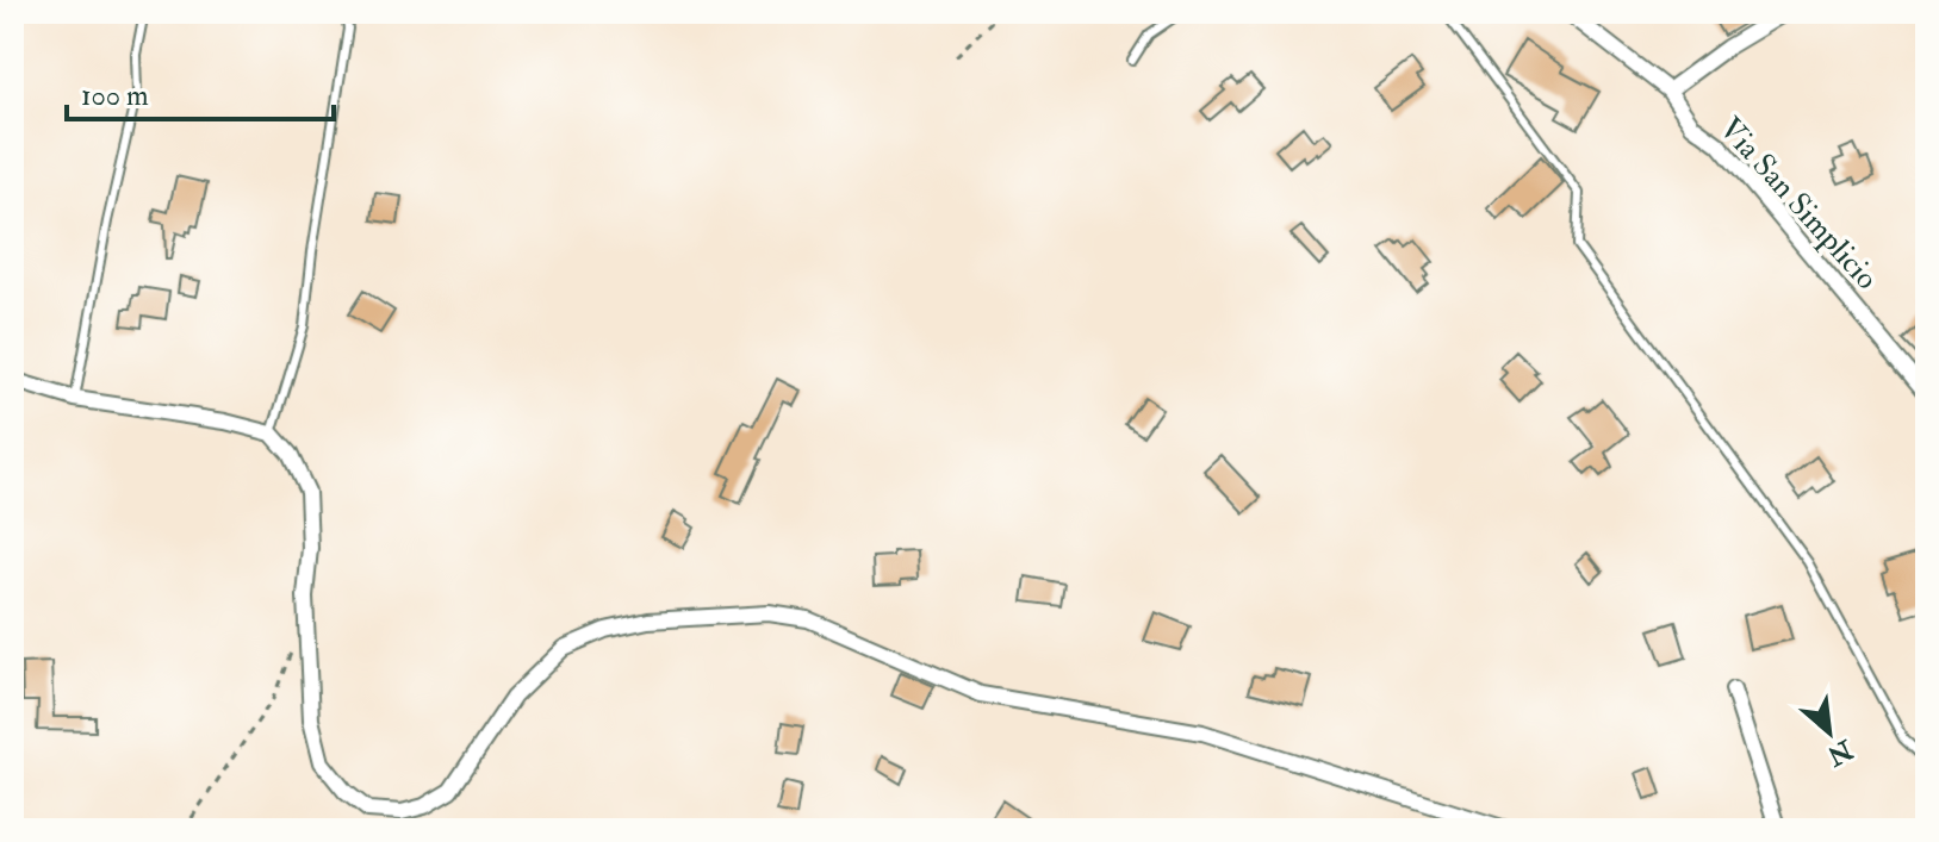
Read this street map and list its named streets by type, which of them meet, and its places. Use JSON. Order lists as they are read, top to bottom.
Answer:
{
  "streets": {
    "street": ["Via San Simplicio"]
  },
  "scale_bar": "100 m",
  "north": "bottom right"
}
